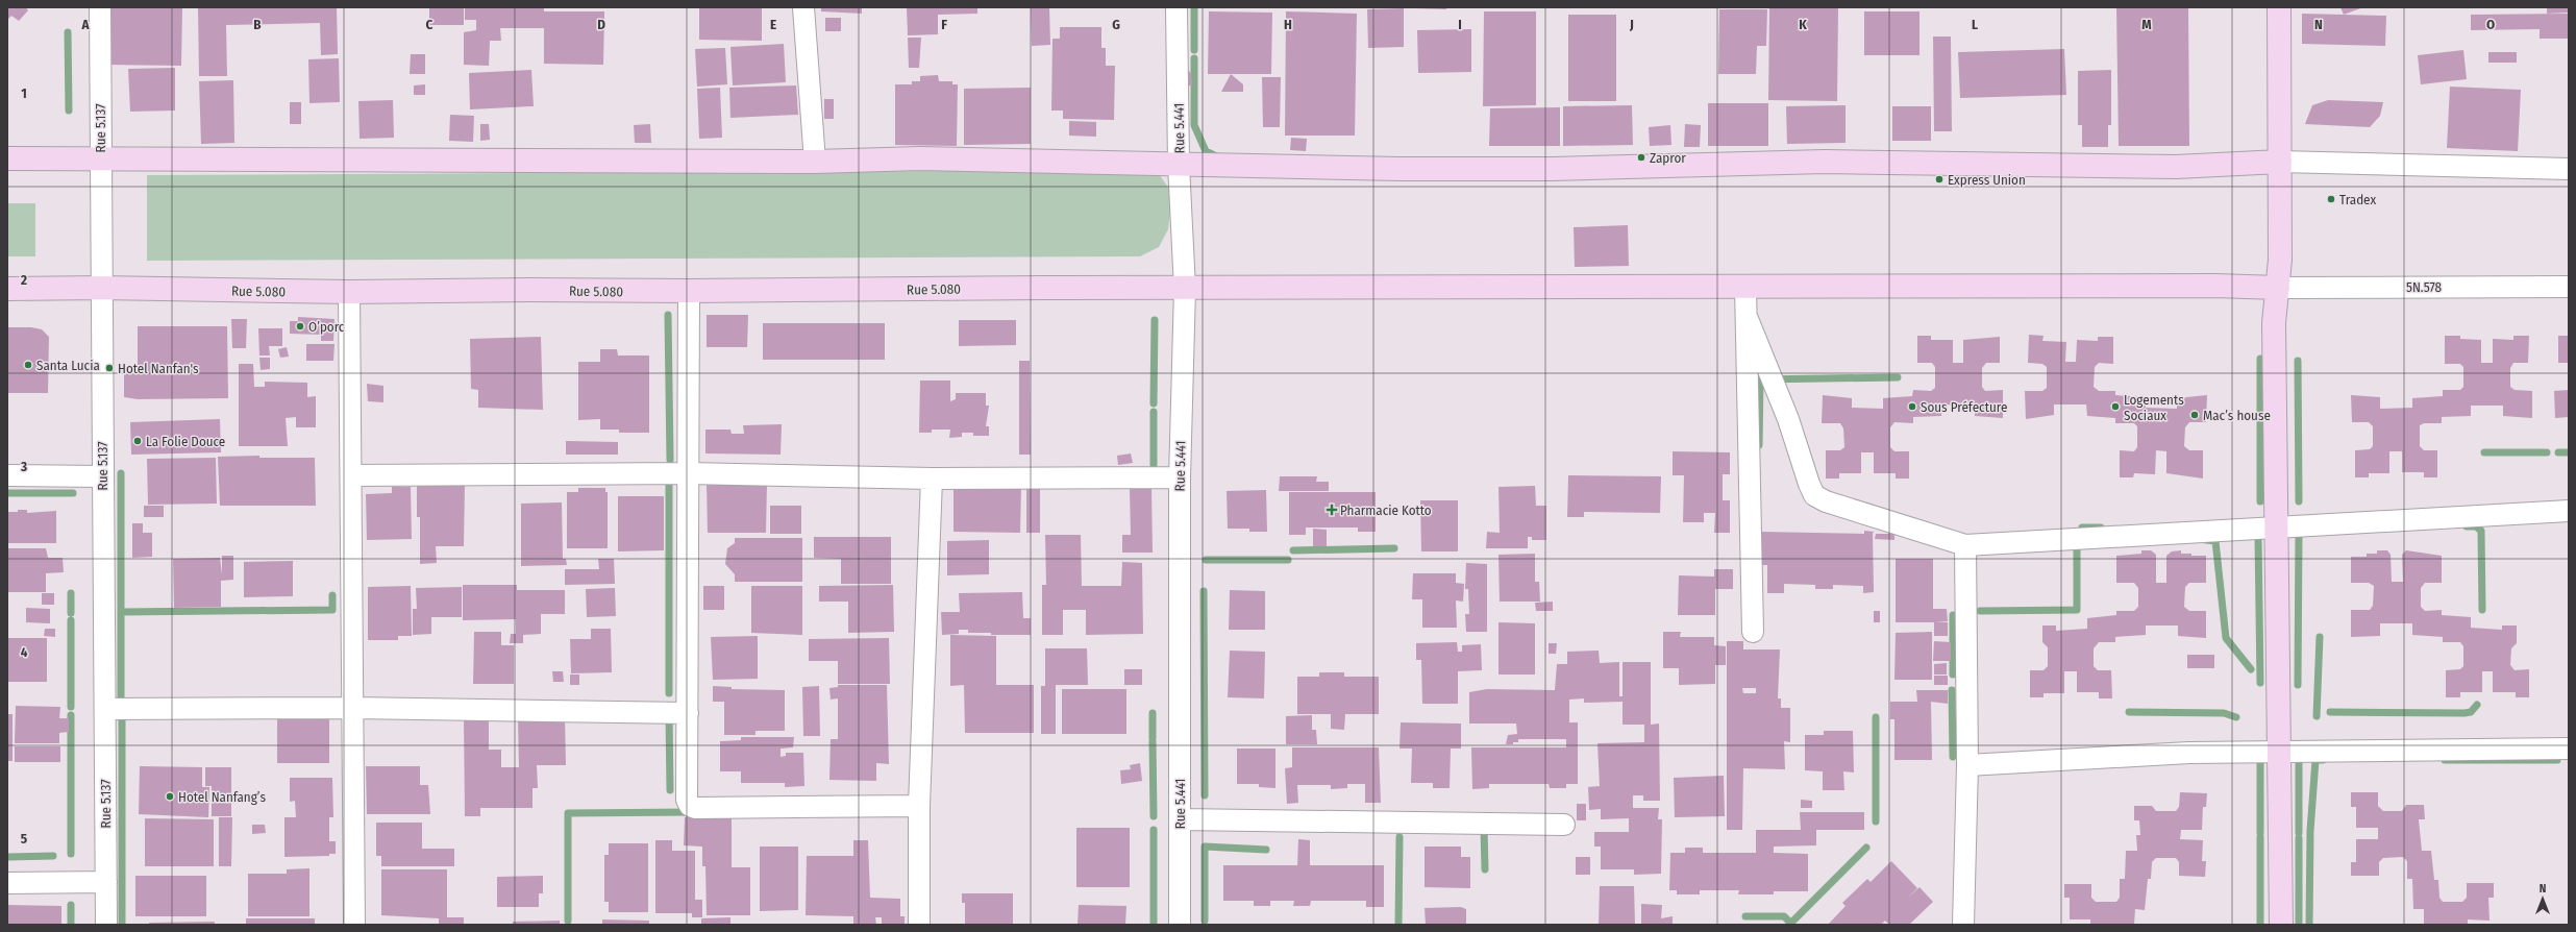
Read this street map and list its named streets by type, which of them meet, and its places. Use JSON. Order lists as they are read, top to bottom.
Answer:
{
  "streets": {
    "main road": ["Rue 5.080"],
    "street": ["Rue 5.137", "Rue 5.441", "5N.578"]
  },
  "crossings": [
    ["Rue 5.137", "Rue 5.080"],
    ["Rue 5.441", "Rue 5.080"],
    ["5N.578", "Rue 5.080"]
  ],
  "places": {
    "other": [
      "Zapror",
      "Express Union",
      "Tradex",
      "O’porc",
      "Santa Lucia",
      "Hotel Nanfan's",
      "Sous Préfecture",
      "Logements Sociaux",
      "Mac’s house",
      "La Folie Douce",
      "Hotel Nanfang’s"
    ],
    "health": ["Pharmacie Kotto"]
  },
  "north": "top",
  "grid": {
    "columns": [
      "A",
      "B",
      "C",
      "D",
      "E",
      "F",
      "G",
      "H",
      "I",
      "J",
      "K",
      "L",
      "M",
      "N",
      "O"
    ],
    "rows": [
      "1",
      "2",
      "3",
      "4",
      "5"
    ]
  }
}
